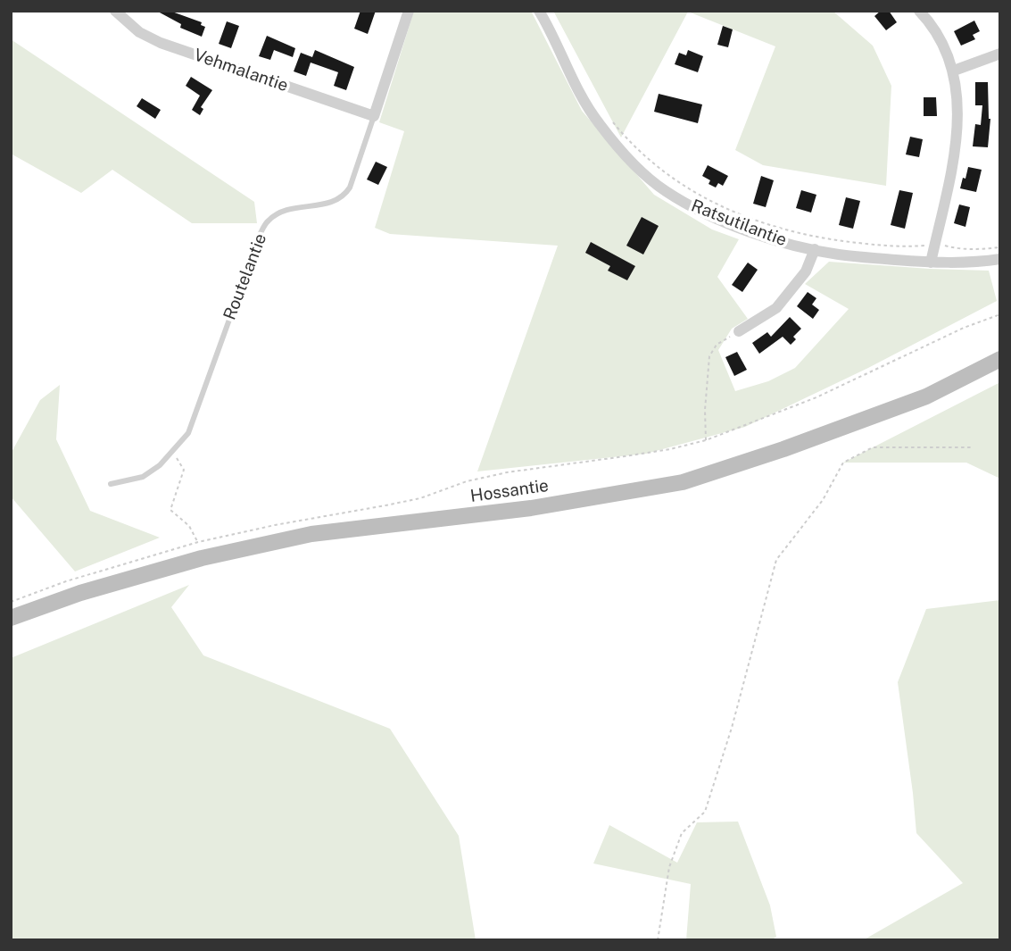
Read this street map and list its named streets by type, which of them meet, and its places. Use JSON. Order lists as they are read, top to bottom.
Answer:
{
  "streets": {
    "main road": ["Hossantie"],
    "street": ["Vehmalantie", "Ratsutilantie", "Routelantie"]
  },
  "crossings": [
    ["Vehmalantie", "Routelantie"]
  ]
}
